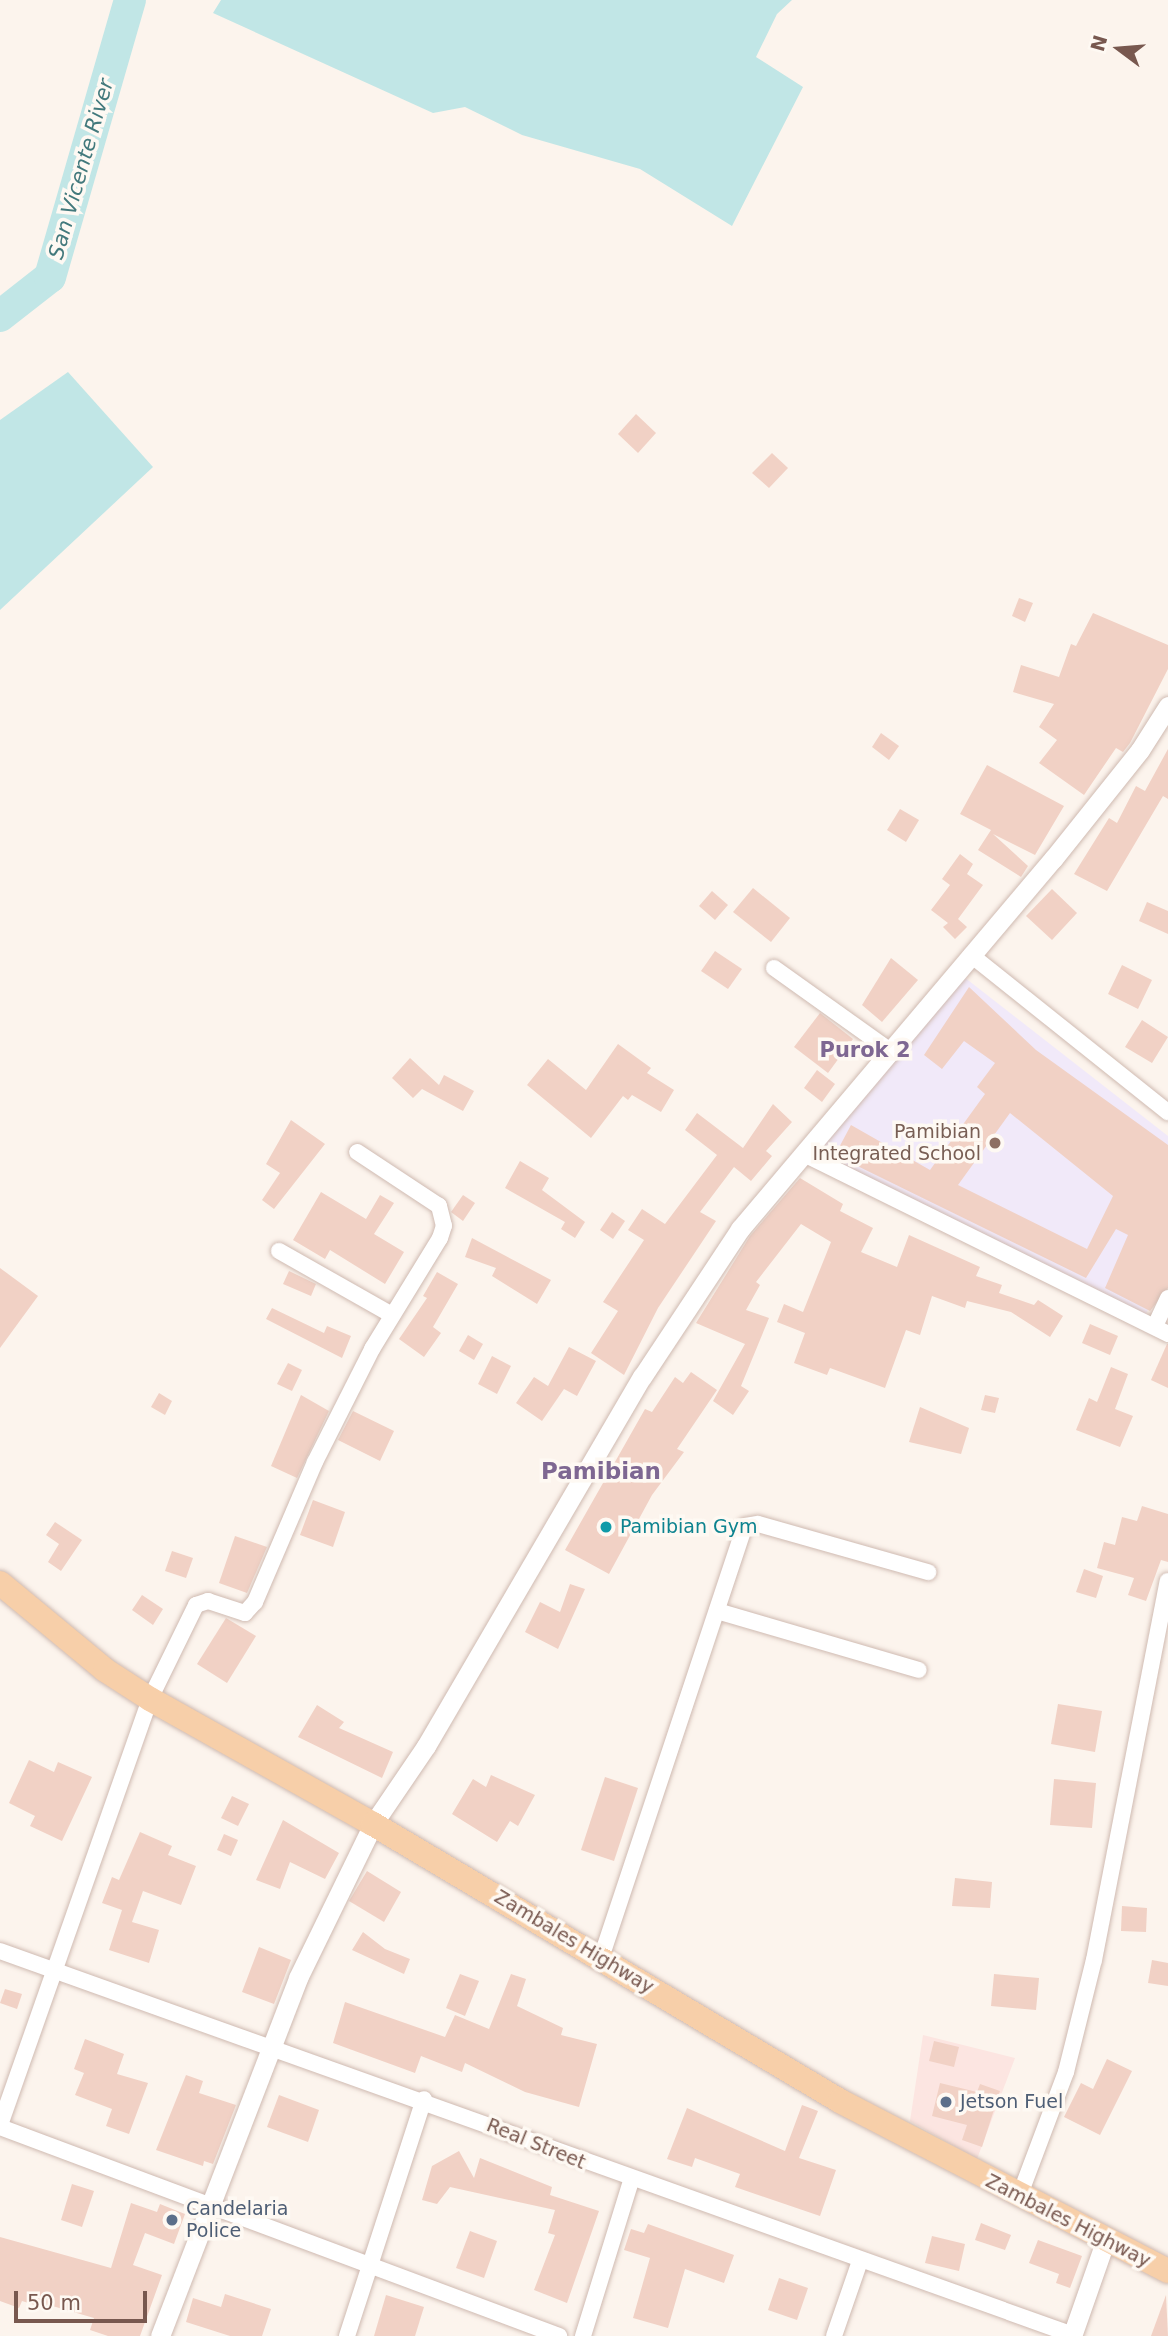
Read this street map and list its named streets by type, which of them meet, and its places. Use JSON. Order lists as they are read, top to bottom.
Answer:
{
  "streets": {
    "main road": ["Zambales Highway"],
    "street": ["Real Street"]
  },
  "districts": ["Purok 2", "Pamibian"],
  "water": ["San Vicente River"],
  "places": [
    "Pamibian Integrated School",
    "Pamibian Gym",
    "Jetson Fuel",
    "Candelaria Police"
  ],
  "scale_bar": "50 m",
  "north": "left"
}
